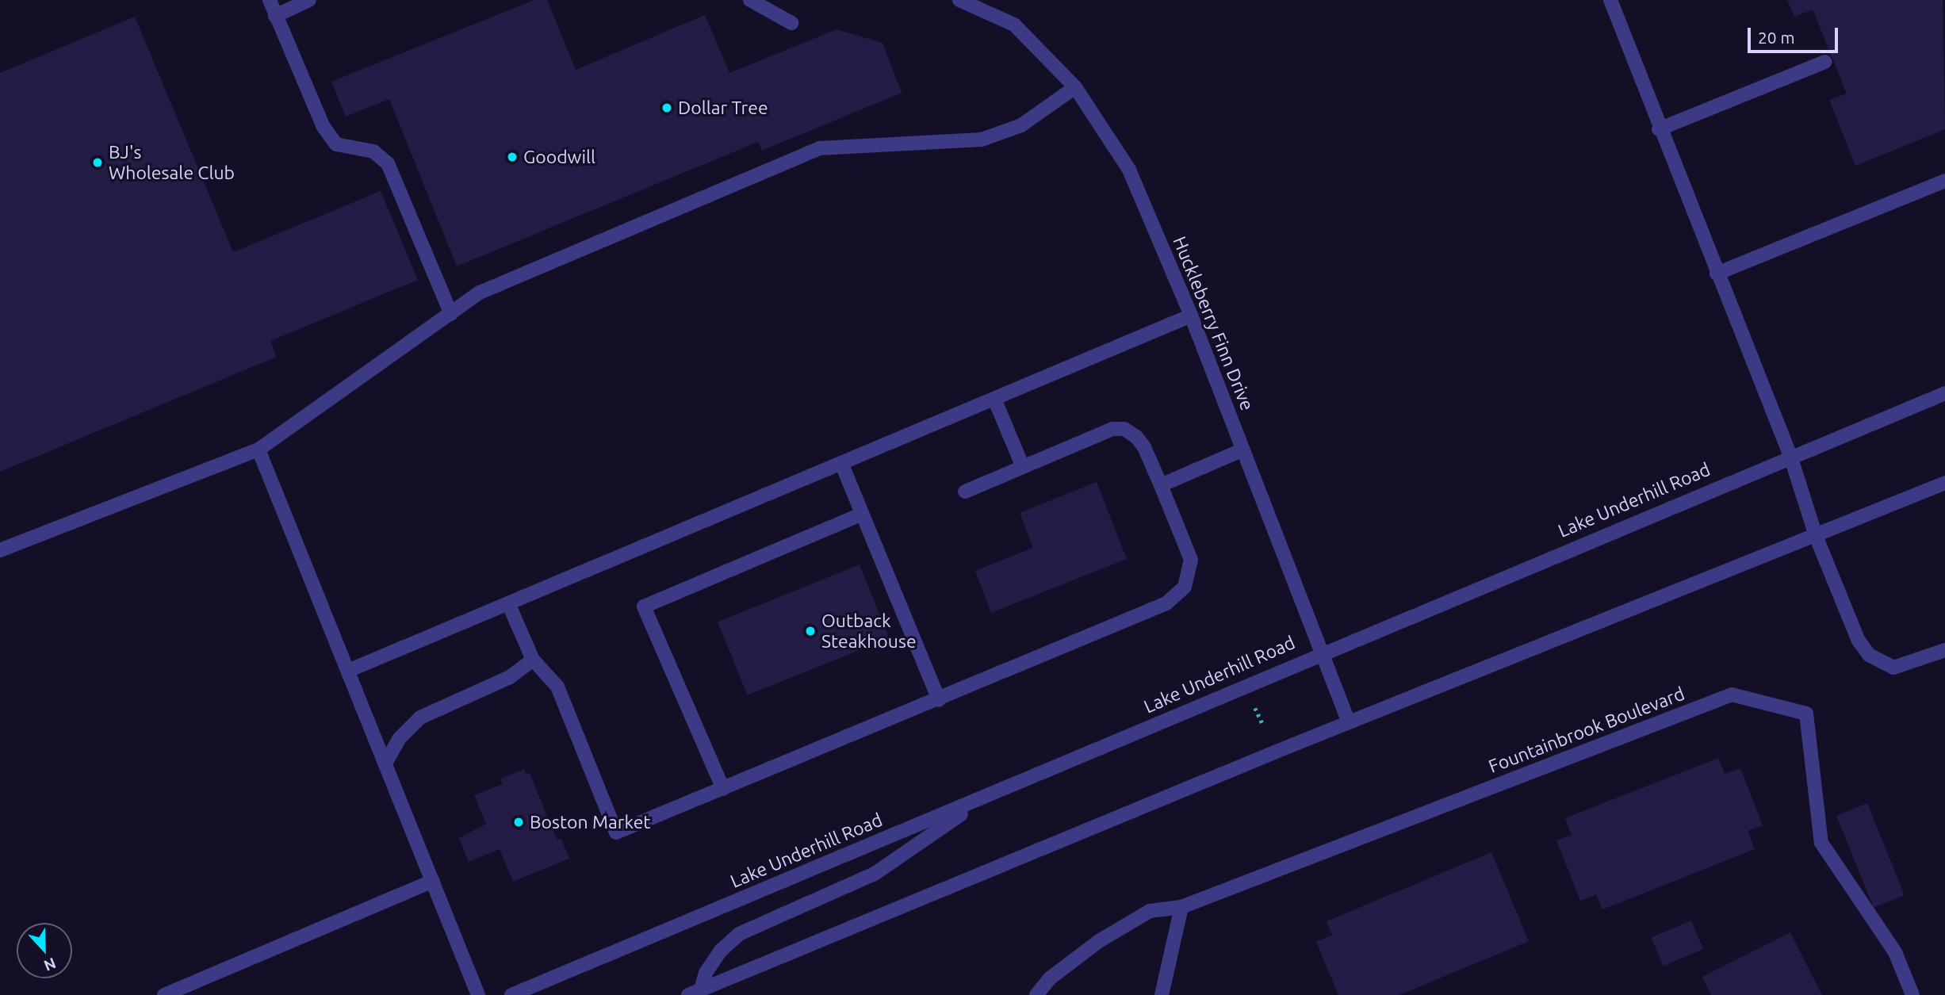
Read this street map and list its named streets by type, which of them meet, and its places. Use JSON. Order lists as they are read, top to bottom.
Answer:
{
  "streets": {
    "street": ["Huckleberry Finn Drive", "Lake Underhill Road", "Fountainbrook Boulevard"]
  },
  "crossings": [
    ["Huckleberry Finn Drive", "Lake Underhill Road"]
  ],
  "places": [
    "Dollar Tree",
    "Goodwill",
    "BJ's Wholesale Club",
    "Outback Steakhouse",
    "Boston Market"
  ],
  "scale_bar": "20 m",
  "north": "bottom"
}
